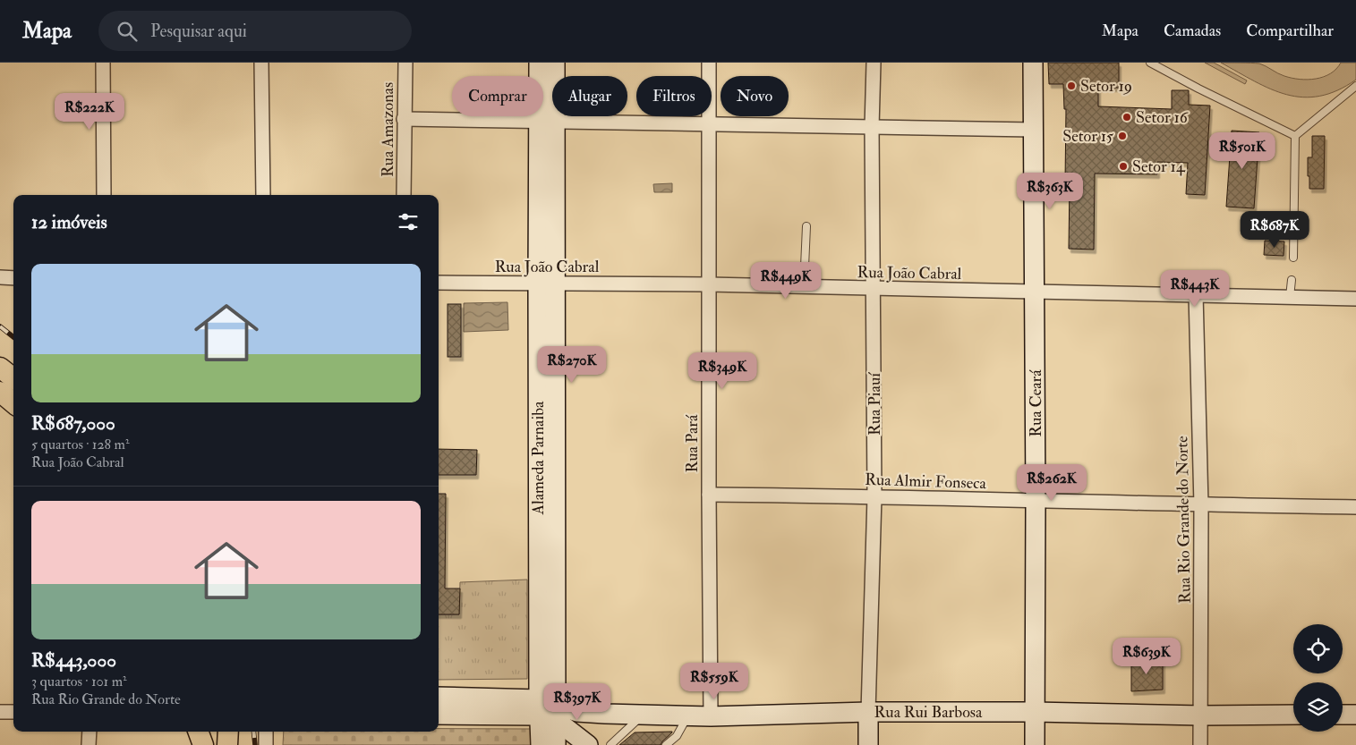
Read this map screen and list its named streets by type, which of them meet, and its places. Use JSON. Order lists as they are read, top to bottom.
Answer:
{
  "streets": {
    "main road": [
      "Rua Ceará",
      "Rua Piauí",
      "Alameda Parnaiba",
      "Rua Rui Barbosa"
    ],
    "street": [
      "Rua Amazonas",
      "Rua João Cabral",
      "Rua Pará",
      "Rua Almir Fonseca",
      "Rua Rio Grande do Norte"
    ]
  },
  "crossings": [
    ["Rua João Cabral", "Rua Ceará"],
    ["Rua João Cabral", "Rua Piauí"],
    ["Rua João Cabral", "Rua Pará"],
    ["Rua João Cabral", "Alameda Parnaiba"],
    ["Rua João Cabral", "Rua Rio Grande do Norte"],
    ["Rua Ceará", "Rua Almir Fonseca"],
    ["Rua Ceará", "Rua Rui Barbosa"],
    ["Rua Piauí", "Rua Almir Fonseca"],
    ["Rua Piauí", "Rua Rui Barbosa"],
    ["Rua Pará", "Rua Almir Fonseca"],
    ["Rua Pará", "Rua Rui Barbosa"],
    ["Alameda Parnaiba", "Rua Rui Barbosa"],
    ["Rua Almir Fonseca", "Rua Rio Grande do Norte"],
    ["Rua Rio Grande do Norte", "Rua Rui Barbosa"]
  ],
  "places": [
    "Setor 19",
    "Setor 16",
    "Setor 15",
    "Setor 14"
  ],
  "page": {
    "header": "Mapa",
    "search": "Pesquisar aqui",
    "nav": ["Mapa", "Camadas", "Compartilhar"],
    "chip": [
      "Comprar",
      "Alugar",
      "Filtros",
      "Novo"
    ],
    "price": [
      "R$222K",
      "R$501K",
      "R$363K",
      "R$687K",
      "R$449K",
      "R$443K",
      "R$270K",
      "R$349K",
      "R$262K",
      "R$639K",
      "R$559K",
      "R$397K"
    ],
    "heading": "12 imóveis",
    "list": [
      {
        "name": "R$687,000",
        "note": "5 quartos · 128 m² · Rua João Cabral"
      },
      {
        "name": "R$443,000",
        "note": "3 quartos · 101 m² · Rua Rio Grande do Norte"
      }
    ]
  }
}
